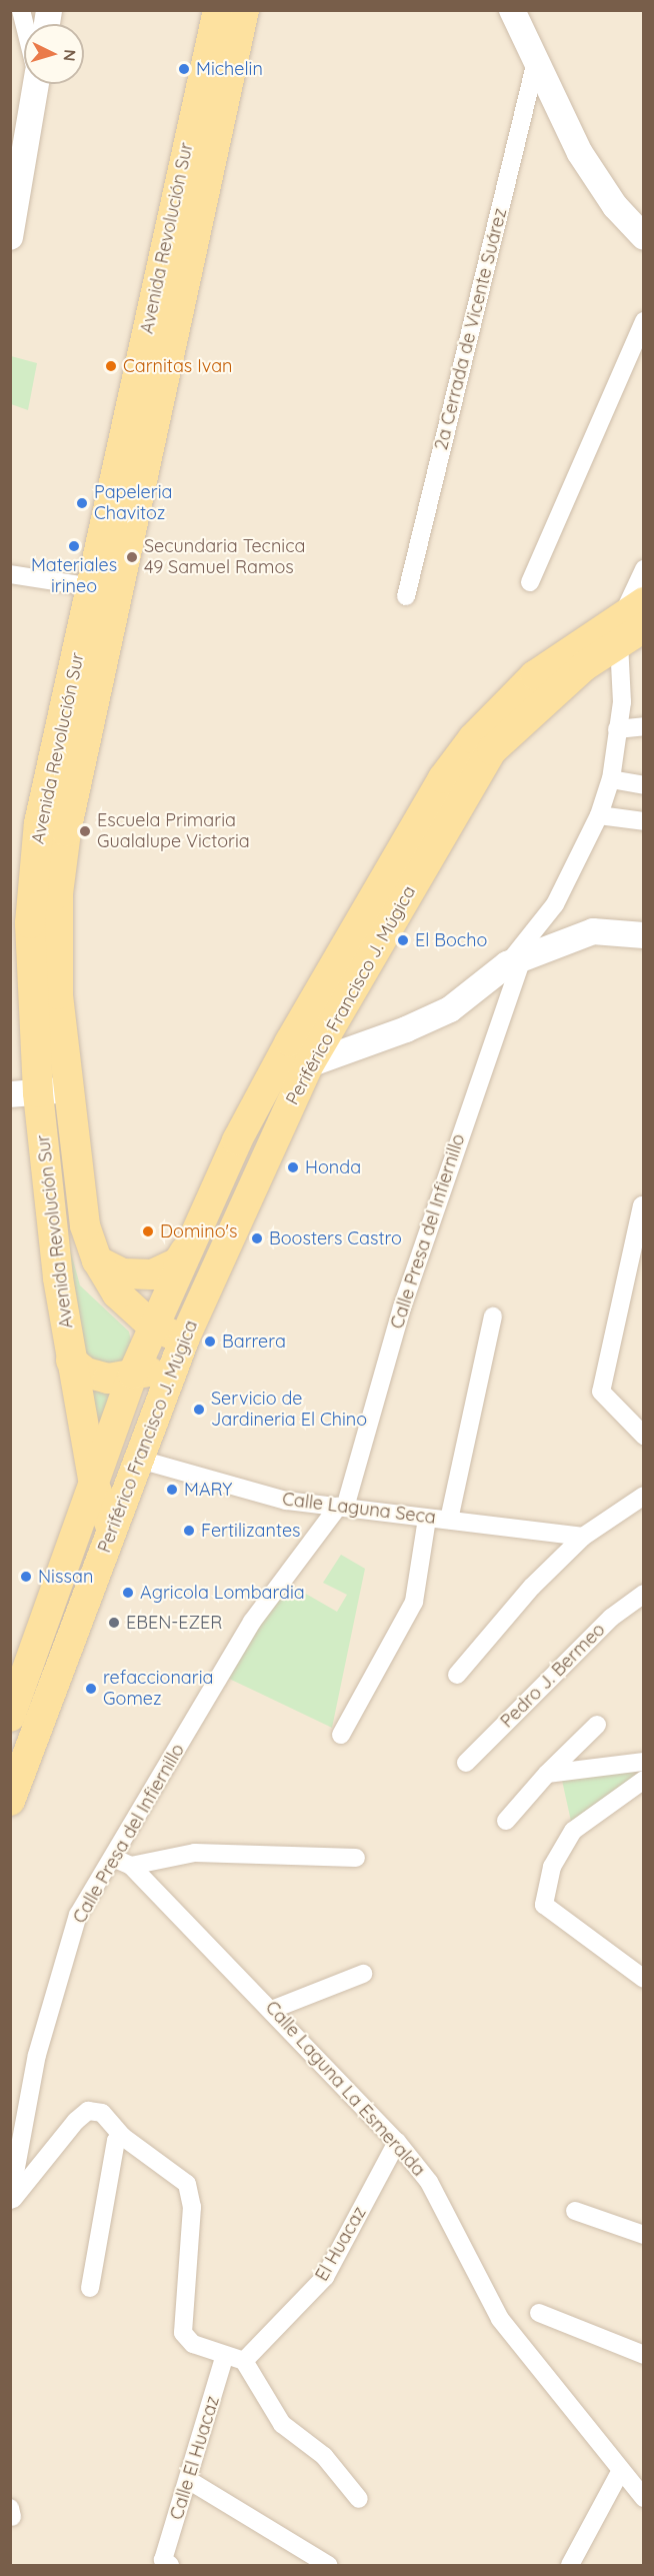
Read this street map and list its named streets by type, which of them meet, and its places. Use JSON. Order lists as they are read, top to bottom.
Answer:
{
  "streets": {
    "main road": ["Avenida Revolución Sur", "Periférico Francisco J. Múgica"],
    "street": [
      "2a Cerrada de Vicente Suárez",
      "Calle Presa del Infiernillo",
      "Calle Laguna Seca",
      "Pedro J. Bermeo",
      "Calle Laguna La Esmeralda",
      "El Huacaz",
      "Calle El Huacaz"
    ]
  },
  "crossings": [
    ["Avenida Revolución Sur", "Periférico Francisco J. Múgica"],
    ["Periférico Francisco J. Múgica", "Calle Presa del Infiernillo"],
    ["Periférico Francisco J. Múgica", "Calle Laguna Seca"],
    ["Calle Presa del Infiernillo", "Calle Laguna Seca"],
    ["Calle Presa del Infiernillo", "Calle Laguna La Esmeralda"],
    ["Calle Laguna La Esmeralda", "El Huacaz"]
  ],
  "places": [
    "Michelin",
    "Carnitas Ivan",
    "Papeleria Chavitoz",
    "Materiales irineo",
    "Secundaria Tecnica 49 Samuel Ramos",
    "Escuela Primaria Gualalupe Victoria",
    "El Bocho",
    "Honda",
    "Domino's",
    "Boosters Castro",
    "Barrera",
    "Servicio de Jardineria El Chino",
    "MARY",
    "Fertilizantes",
    "Nissan",
    "Agricola Lombardia",
    "EBEN-EZER",
    "refaccionaria Gomez"
  ],
  "north": "right"
}
